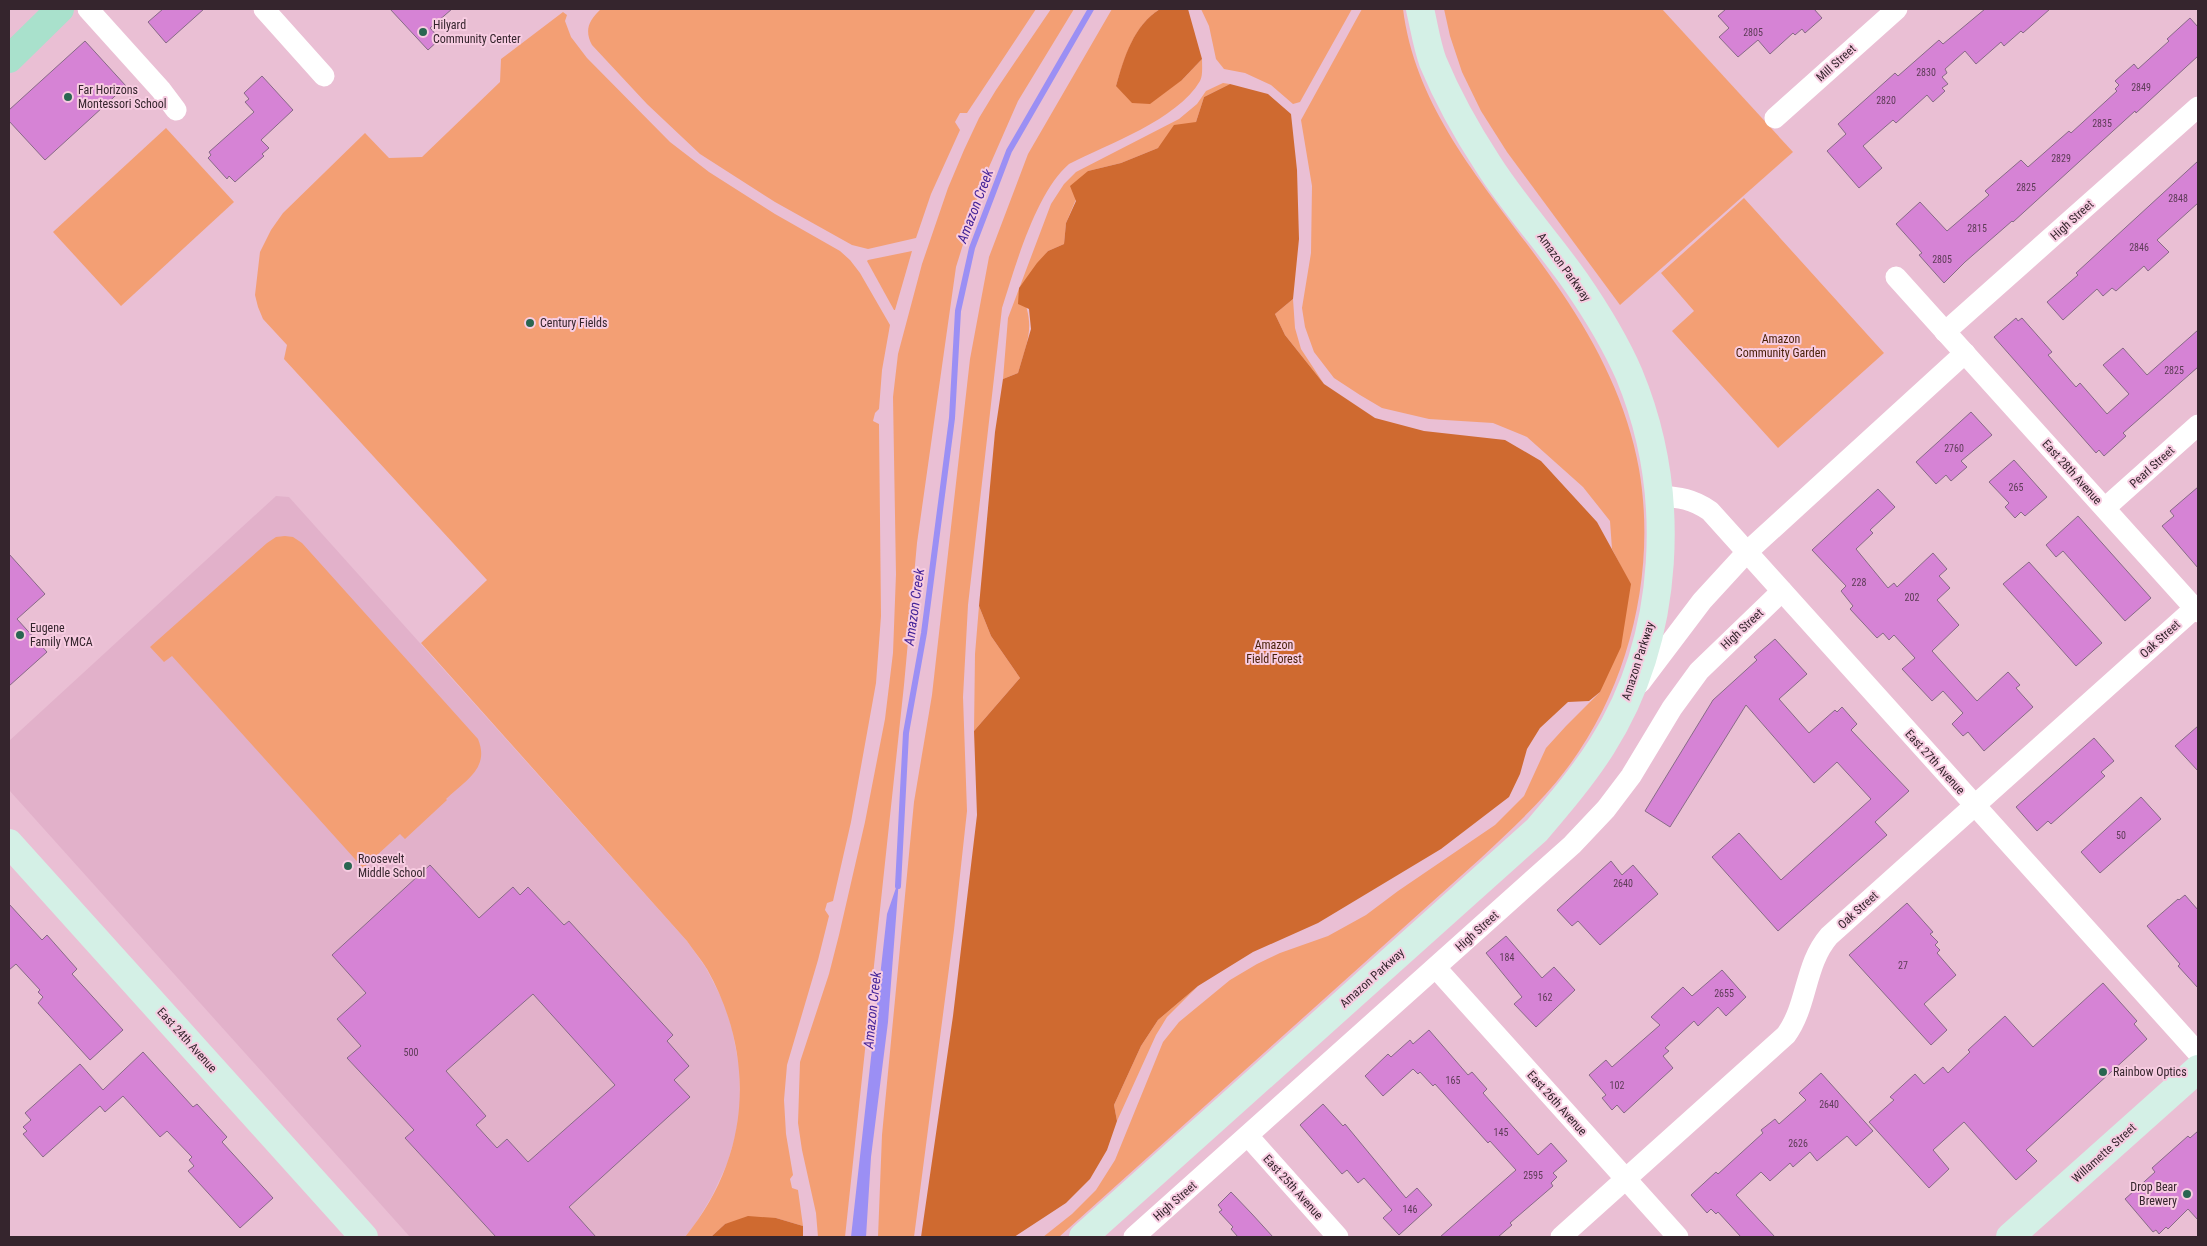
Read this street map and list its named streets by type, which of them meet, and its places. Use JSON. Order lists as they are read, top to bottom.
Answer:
{
  "streets": {
    "main road": ["Amazon Parkway", "East 24th Avenue", "Willamette Street"],
    "street": [
      "Mill Street",
      "High Street",
      "Pearl Street",
      "East 28th Avenue",
      "Oak Street",
      "East 27th Avenue",
      "East 26th Avenue",
      "East 25th Avenue"
    ]
  },
  "crossings": [
    ["High Street", "East 28th Avenue"],
    ["High Street", "East 27th Avenue"],
    ["High Street", "East 26th Avenue"],
    ["High Street", "East 25th Avenue"],
    ["Amazon Parkway", "East 27th Avenue"],
    ["Pearl Street", "East 28th Avenue"],
    ["East 28th Avenue", "Oak Street"],
    ["Oak Street", "East 27th Avenue"],
    ["Oak Street", "East 26th Avenue"]
  ],
  "water": ["Amazon Creek"],
  "parks": ["Amazon Community Garden", "Amazon Field Forest"],
  "places": [
    "Hilyard Community Center",
    "Far Horizons Montessori School",
    "Century Fields",
    "Eugene Family YMCA",
    "Roosevelt Middle School",
    "Rainbow Optics",
    "Drop Bear Brewery"
  ],
  "house_numbers": [
    "2805",
    "2830",
    "2849",
    "2820",
    "2835",
    "2829",
    "2825",
    "2848",
    "2815",
    "2846",
    "2805",
    "2825",
    "2760",
    "265",
    "228",
    "202",
    "50",
    "2640",
    "184",
    "27",
    "2655",
    "162",
    "500",
    "165",
    "102",
    "2640",
    "145",
    "2626",
    "2595",
    "146"
  ]
}
